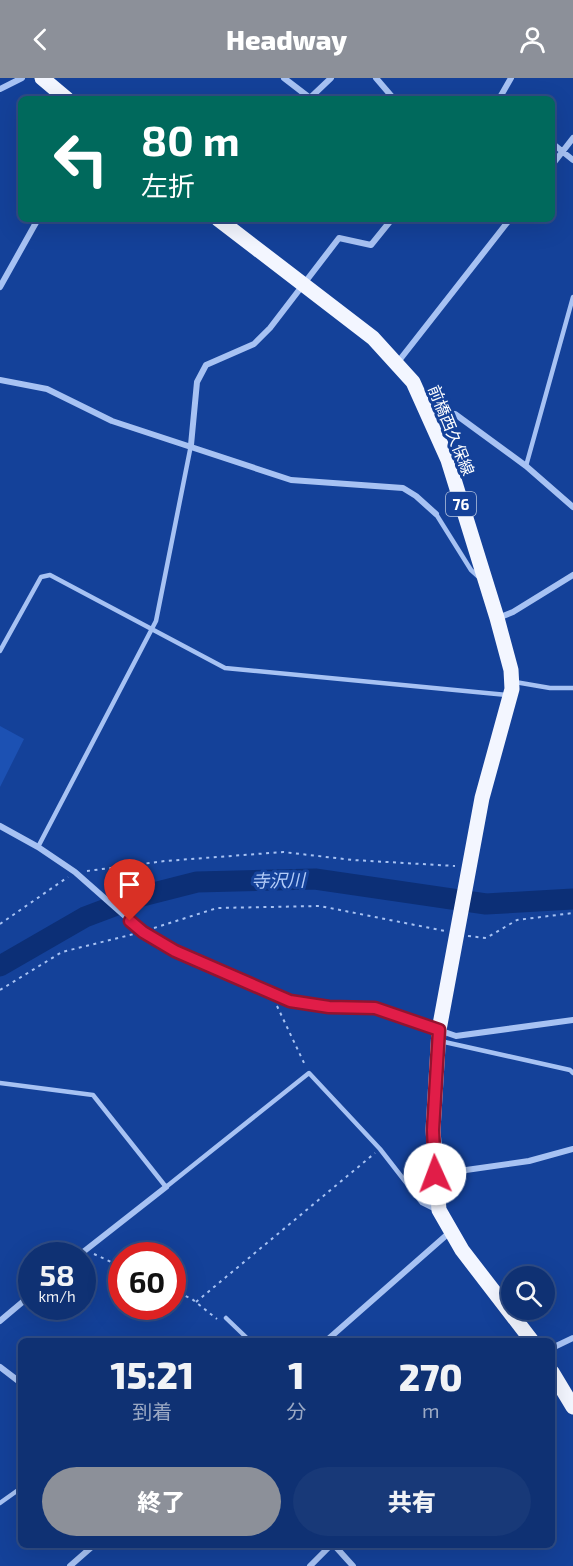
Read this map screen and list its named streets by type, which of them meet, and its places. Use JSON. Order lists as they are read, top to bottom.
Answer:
{
  "streets": {
    "main road": ["前橋西久保線", "76"]
  },
  "crossings": [
    ["前橋西久保線", "76"]
  ],
  "water": ["寺沢川"],
  "page": {
    "header": "Headway",
    "turn": ["80 m", "左折"],
    "speed": "58 km/h",
    "limit": "60",
    "eta": [
      "15:21",
      "到着",
      "1",
      "分",
      "270",
      "m"
    ],
    "buttons": ["終了", "共有"]
  }
}
